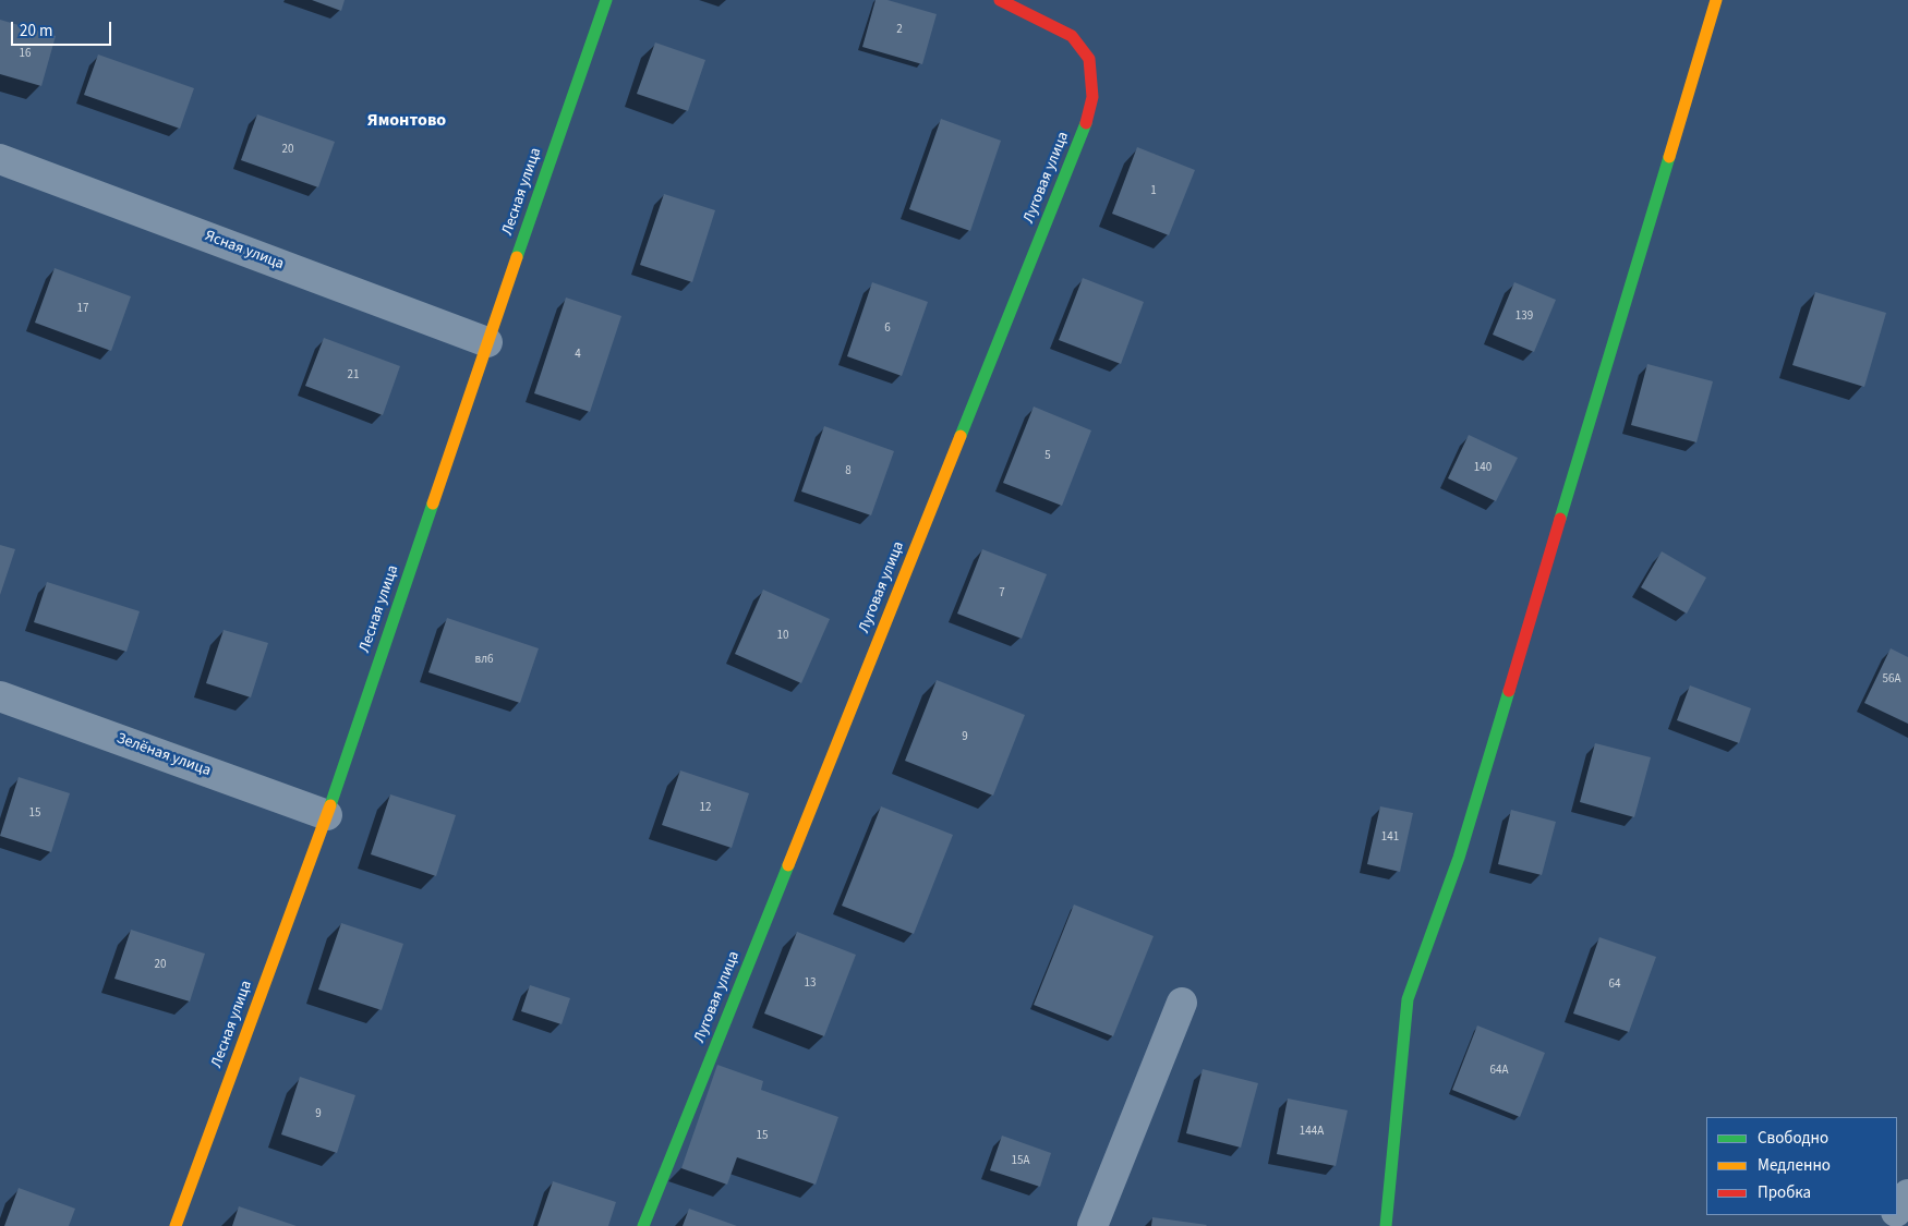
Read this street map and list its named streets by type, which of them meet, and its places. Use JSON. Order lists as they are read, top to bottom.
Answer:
{
  "streets": {
    "street": [
      "Луговая улица",
      "Лесная улица",
      "Ясная улица",
      "Зелёная улица"
    ]
  },
  "crossings": [
    ["Лесная улица", "Ясная улица"],
    ["Лесная улица", "Зелёная улица"]
  ],
  "districts": ["Ямонтово"],
  "house_numbers": [
    "2",
    "16",
    "20",
    "1",
    "17",
    "139",
    "6",
    "4",
    "21",
    "5",
    "140",
    "8",
    "7",
    "10",
    "вл6",
    "56А",
    "9",
    "12",
    "15",
    "141",
    "20",
    "13",
    "64",
    "64А",
    "9",
    "144А",
    "15",
    "15А"
  ],
  "legend": ["Свободно", "Медленно", "Пробка"],
  "scale_bar": "20 m"
}
